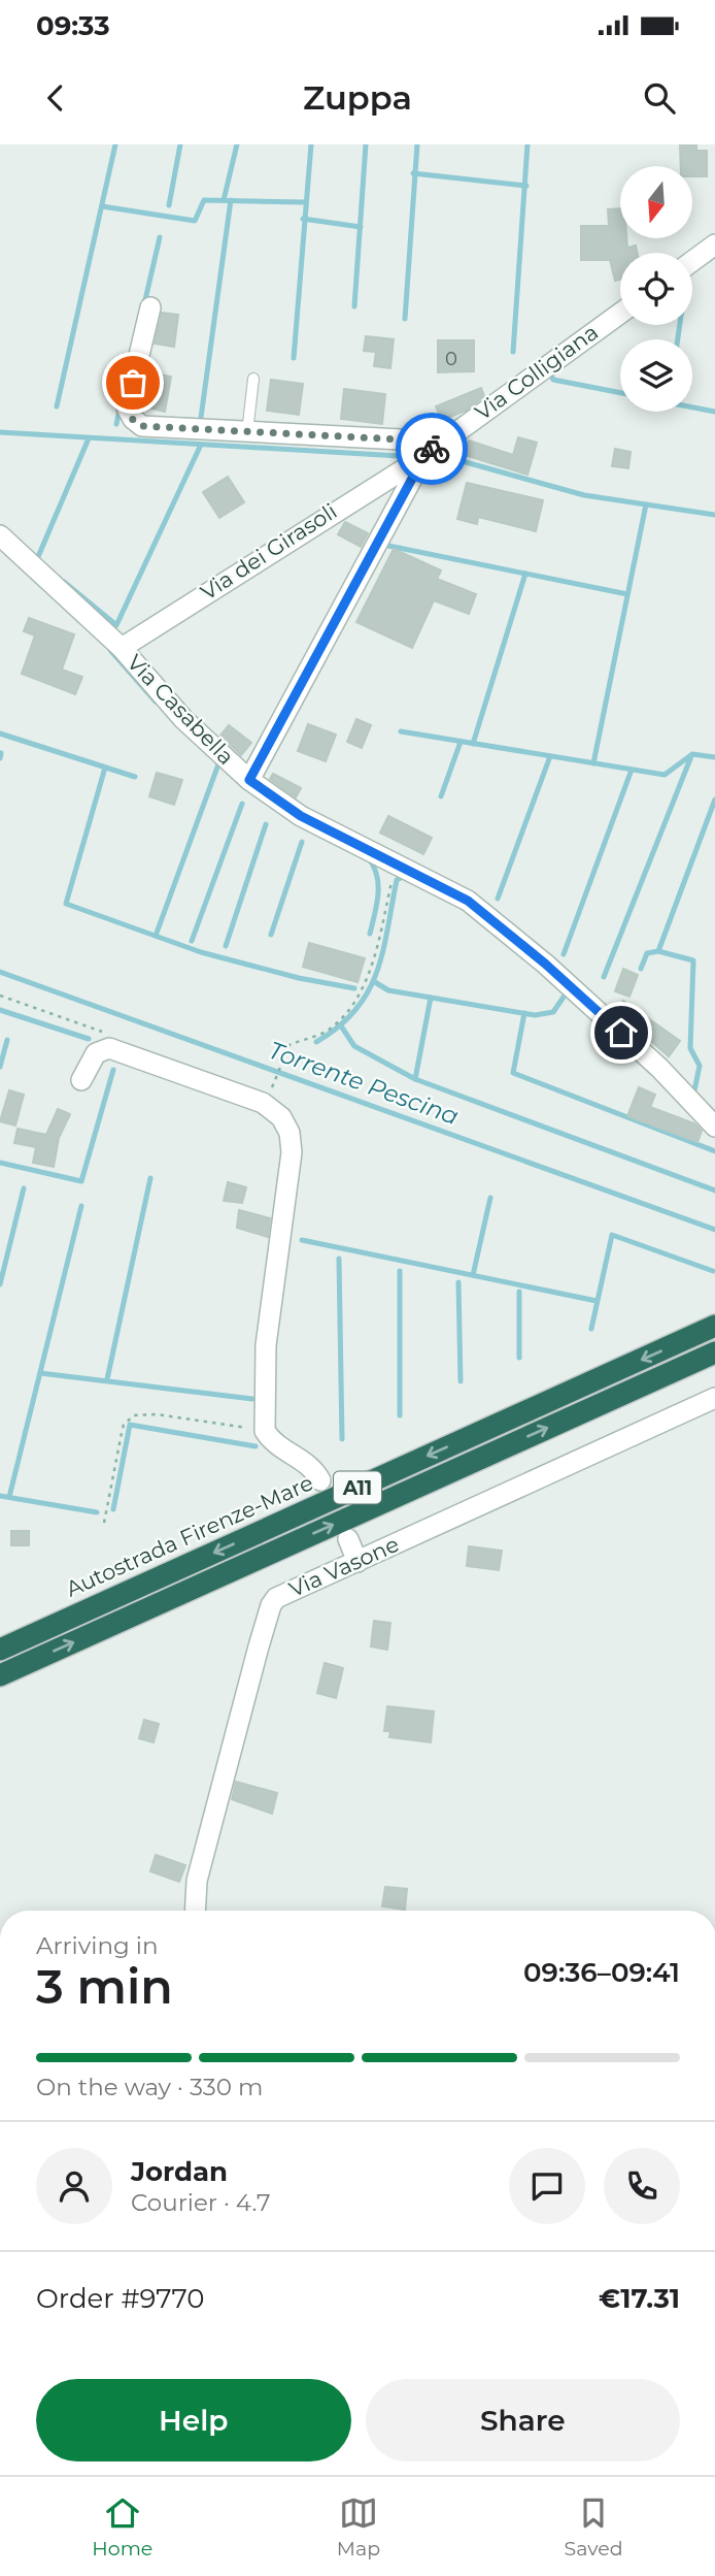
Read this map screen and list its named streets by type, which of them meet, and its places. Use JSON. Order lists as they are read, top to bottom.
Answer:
{
  "streets": {
    "highway": ["A11", "Autostrada Firenze-Mare"],
    "street": [
      "Via Colligiana",
      "Via dei Girasoli",
      "Via Casabella",
      "Via Vasone"
    ]
  },
  "crossings": [
    ["Via Colligiana", "Via dei Girasoli"],
    ["Via Colligiana", "Via Casabella"],
    ["Via dei Girasoli", "Via Casabella"]
  ],
  "water": ["Torrente Pescina"],
  "house_numbers": ["0"],
  "north": "bottom",
  "page": {
    "status": "09:33",
    "header": "Zuppa",
    "heading": ["3 min", "Arriving in", "09:36–09:41"],
    "panel": [
      "Jordan",
      "Courier · 4.7",
      "Order #9770",
      "€17.31"
    ],
    "bar": "On the way · 330 m",
    "buttons": ["Help", "Share"],
    "tabs": ["Home", "Map", "Saved"]
  }
}
